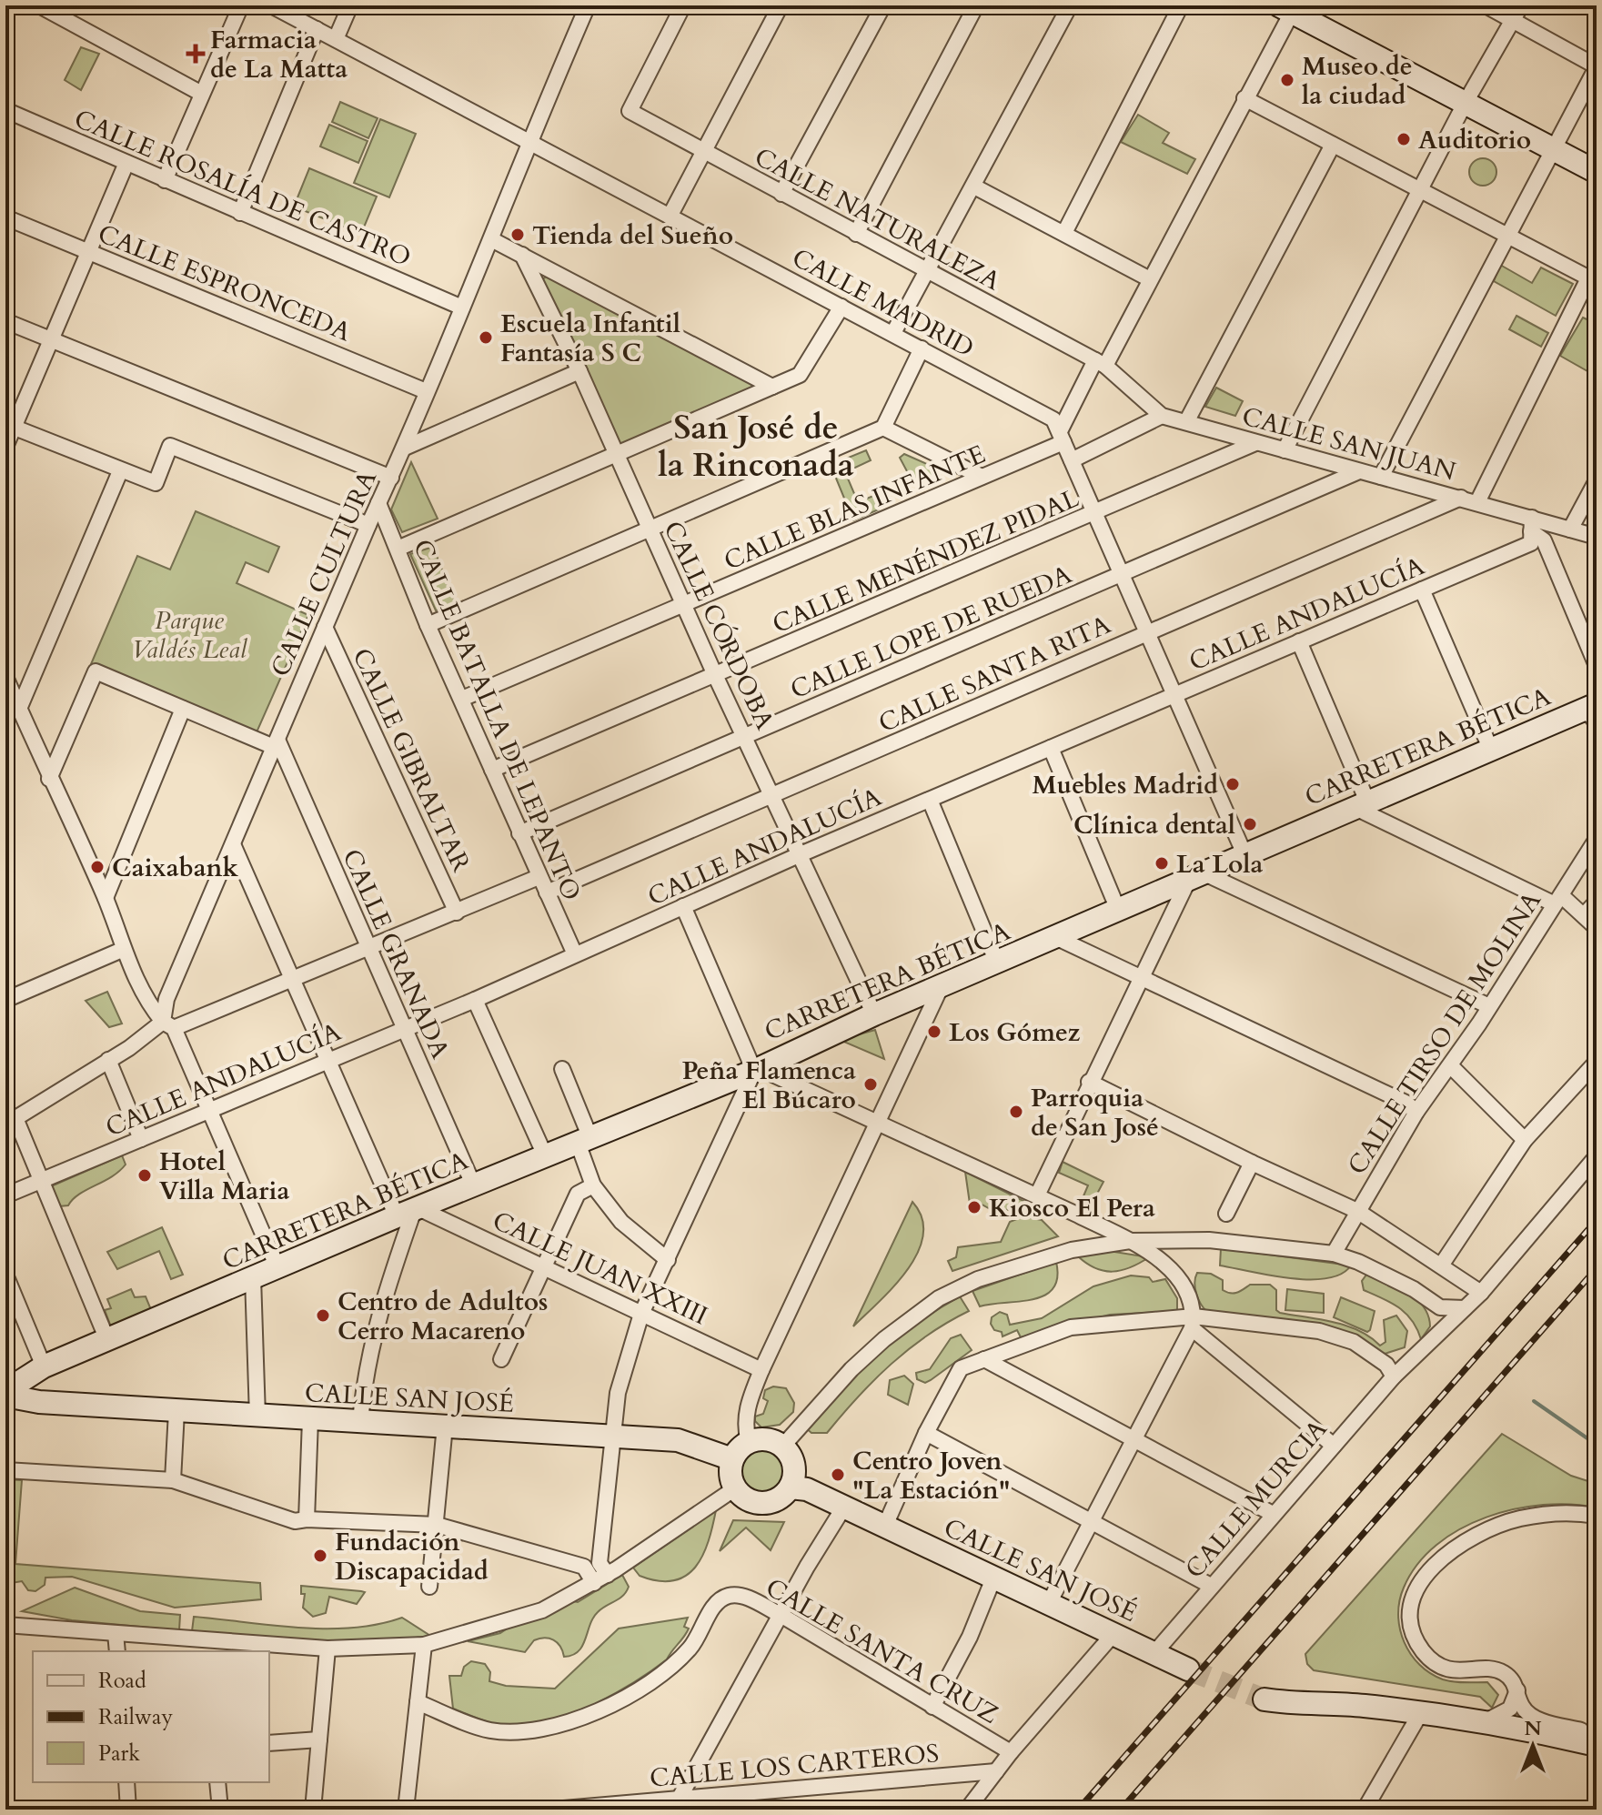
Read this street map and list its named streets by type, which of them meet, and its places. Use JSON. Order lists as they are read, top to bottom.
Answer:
{
  "streets": {
    "street": [
      "CALLE ROSALÍA DE CASTRO",
      "CALLE NATURALEZA",
      "CALLE ESPRONCEDA",
      "CALLE MADRID",
      "CALLE SAN JUAN",
      "CALLE BLAS INFANTE",
      "CALLE MENÉNDEZ PIDAL",
      "CALLE CULTURA",
      "CALLE ANDALUCÍA",
      "CALLE CÓRDOBA",
      "CALLE LOPE DE RUEDA",
      "CALLE SANTA RITA",
      "CALLE BATALLA DE LEPANTO",
      "CARRETERA BÉTICA",
      "CALLE GIBRALTAR",
      "CALLE GRANADA",
      "CALLE TIRSO DE MOLINA",
      "CALLE JUAN XXIII",
      "CALLE SAN JOSÉ",
      "CALLE MURCIA",
      "CALLE SANTA CRUZ",
      "CALLE LOS CARTEROS"
    ]
  },
  "crossings": [
    ["CALLE ROSALÍA DE CASTRO", "CALLE CULTURA"],
    ["CALLE NATURALEZA", "CALLE SAN JUAN"],
    ["CALLE ESPRONCEDA", "CALLE CULTURA"],
    ["CALLE MADRID", "CALLE BLAS INFANTE"],
    ["CALLE MADRID", "CALLE MENÉNDEZ PIDAL"],
    ["CALLE MADRID", "CALLE CULTURA"],
    ["CALLE MADRID", "CALLE ANDALUCÍA"],
    ["CALLE MADRID", "CALLE LOPE DE RUEDA"],
    ["CALLE MADRID", "CALLE SANTA RITA"],
    ["CALLE MADRID", "CARRETERA BÉTICA"],
    ["CALLE SAN JUAN", "CALLE MENÉNDEZ PIDAL"],
    ["CALLE SAN JUAN", "CALLE ANDALUCÍA"],
    ["CALLE SAN JUAN", "CALLE LOPE DE RUEDA"],
    ["CALLE SAN JUAN", "CALLE SANTA RITA"],
    ["CALLE BLAS INFANTE", "CALLE CÓRDOBA"],
    ["CALLE BLAS INFANTE", "CALLE BATALLA DE LEPANTO"],
    ["CALLE MENÉNDEZ PIDAL", "CALLE CÓRDOBA"],
    ["CALLE MENÉNDEZ PIDAL", "CALLE BATALLA DE LEPANTO"],
    ["CALLE CULTURA", "CALLE BATALLA DE LEPANTO"],
    ["CALLE CULTURA", "CALLE GIBRALTAR"],
    ["CALLE CULTURA", "CALLE GRANADA"],
    ["CALLE ANDALUCÍA", "CALLE CÓRDOBA"],
    ["CALLE ANDALUCÍA", "CALLE BATALLA DE LEPANTO"],
    ["CALLE ANDALUCÍA", "CALLE GRANADA"],
    ["CALLE CÓRDOBA", "CALLE LOPE DE RUEDA"],
    ["CALLE CÓRDOBA", "CALLE SANTA RITA"],
    ["CALLE CÓRDOBA", "CARRETERA BÉTICA"],
    ["CALLE LOPE DE RUEDA", "CALLE BATALLA DE LEPANTO"],
    ["CALLE SANTA RITA", "CALLE BATALLA DE LEPANTO"],
    ["CARRETERA BÉTICA", "CALLE GRANADA"],
    ["CARRETERA BÉTICA", "CALLE JUAN XXIII"],
    ["CARRETERA BÉTICA", "CALLE SAN JOSÉ"],
    ["CALLE SAN JOSÉ", "CALLE MURCIA"]
  ],
  "districts": ["San José de la Rinconada"],
  "parks": ["Parque Valdés Leal"],
  "places": {
    "health": ["Farmacia de La Matta"],
    "other": [
      "Museo de la ciudad",
      "Auditorio",
      "Tienda del Sueño",
      "Escuela Infantil Fantasía S C",
      "Muebles Madrid",
      "Clínica dental",
      "La Lola",
      "Caixabank",
      "Los Gómez",
      "Peña Flamenca El Búcaro",
      "Parroquia de San José",
      "Hotel Villa Maria",
      "Kiosco El Pera",
      "Centro de Adultos Cerro Macareno",
      "Centro Joven \"La Estación\"",
      "Fundación Discapacidad"
    ]
  },
  "legend": ["Road", "Railway", "Park"],
  "north": "top"
}
